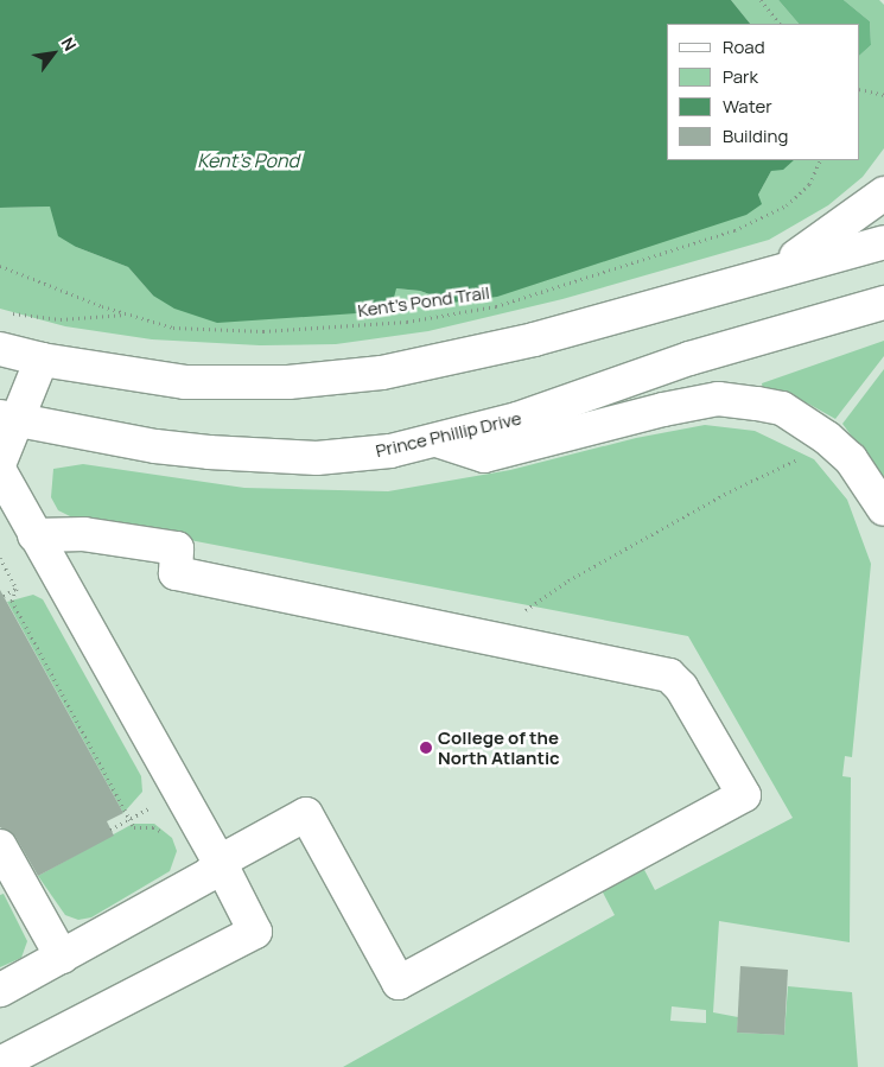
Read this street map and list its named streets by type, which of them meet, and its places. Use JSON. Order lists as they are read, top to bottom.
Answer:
{
  "streets": {
    "main road": ["Prince Phillip Drive"],
    "path": ["Kent's Pond Trail"]
  },
  "water": ["Kent's Pond"],
  "places": ["College of the North Atlantic"],
  "legend": [
    "Road",
    "Park",
    "Water",
    "Building"
  ],
  "north": "top right"
}
